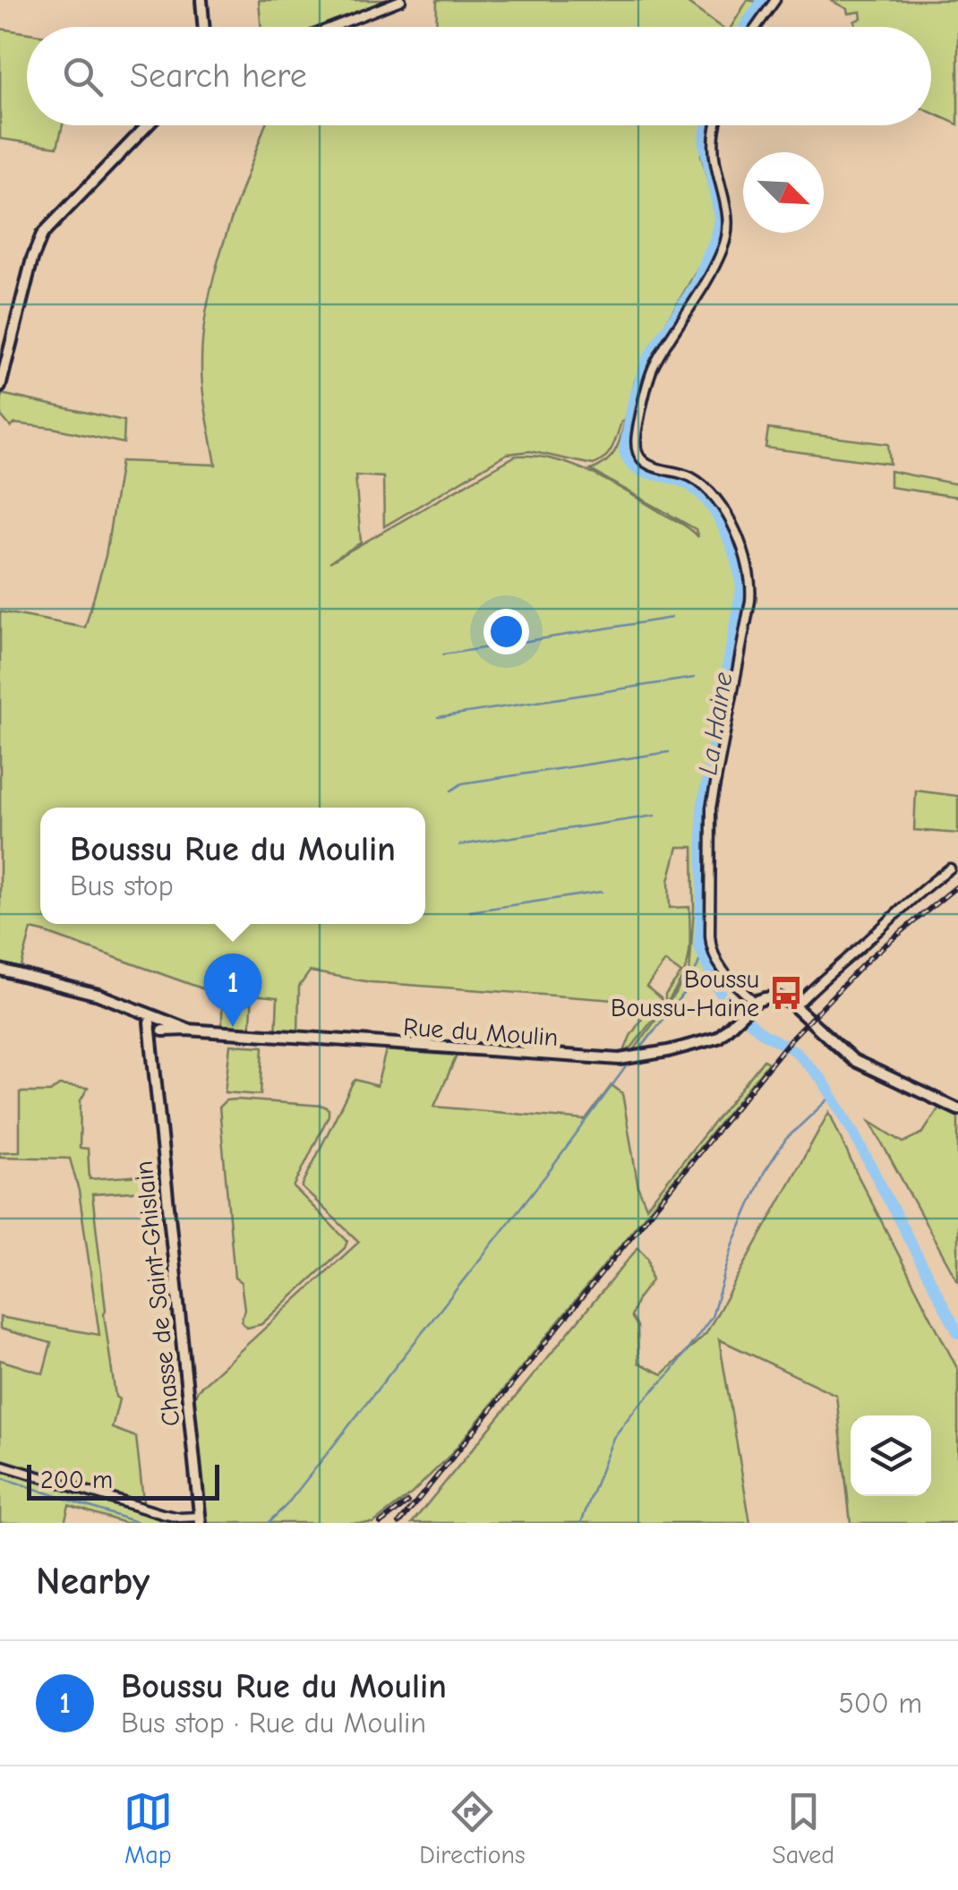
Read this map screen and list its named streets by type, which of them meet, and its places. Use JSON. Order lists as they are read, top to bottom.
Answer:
{
  "streets": {
    "street": ["Rue du Moulin", "Chasse de Saint-Ghislain"]
  },
  "crossings": [
    ["Rue du Moulin", "Chasse de Saint-Ghislain"]
  ],
  "water": ["La Haine"],
  "places": {
    "bus stop": ["Boussu Boussu-Haine"]
  },
  "scale_bar": "200 m",
  "north": "bottom right",
  "page": {
    "search": "Search here",
    "popup": ["Boussu Rue du Moulin", "Bus stop"],
    "pins": "1",
    "scale": "200 m",
    "heading": "Nearby",
    "list": [
      {
        "mark": "1",
        "name": "Boussu Rue du Moulin",
        "note": "Bus stop · Rue du Moulin",
        "value": "500 m"
      }
    ],
    "nav": ["Map", "Directions", "Saved"]
  }
}
